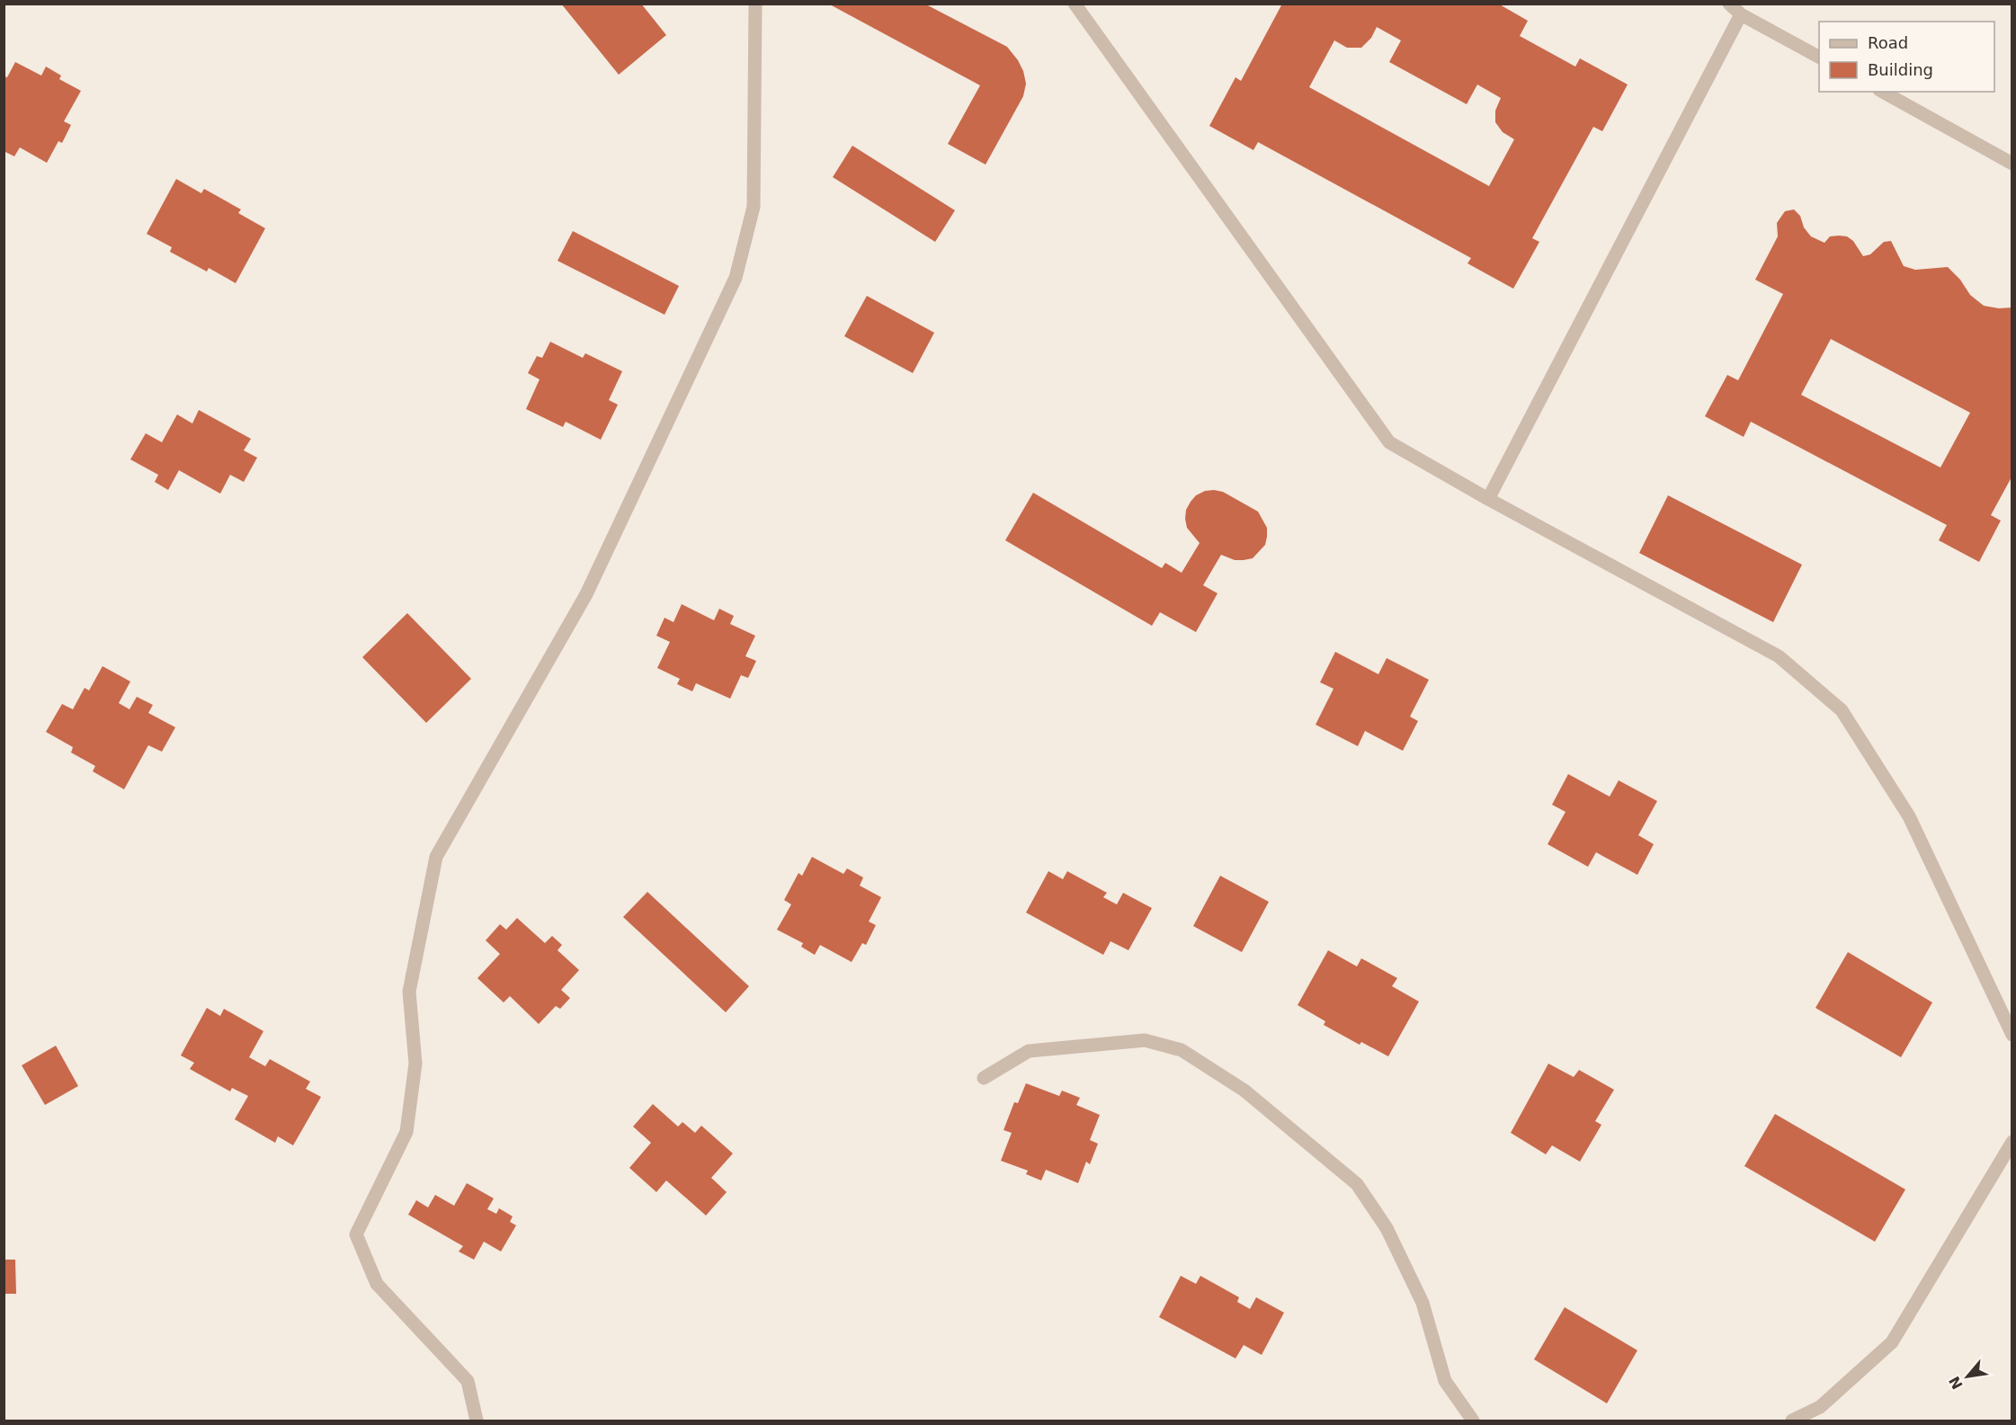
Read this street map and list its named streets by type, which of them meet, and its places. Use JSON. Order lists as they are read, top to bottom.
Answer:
{
  "legend": ["Road", "Building"],
  "north": "bottom left"
}
